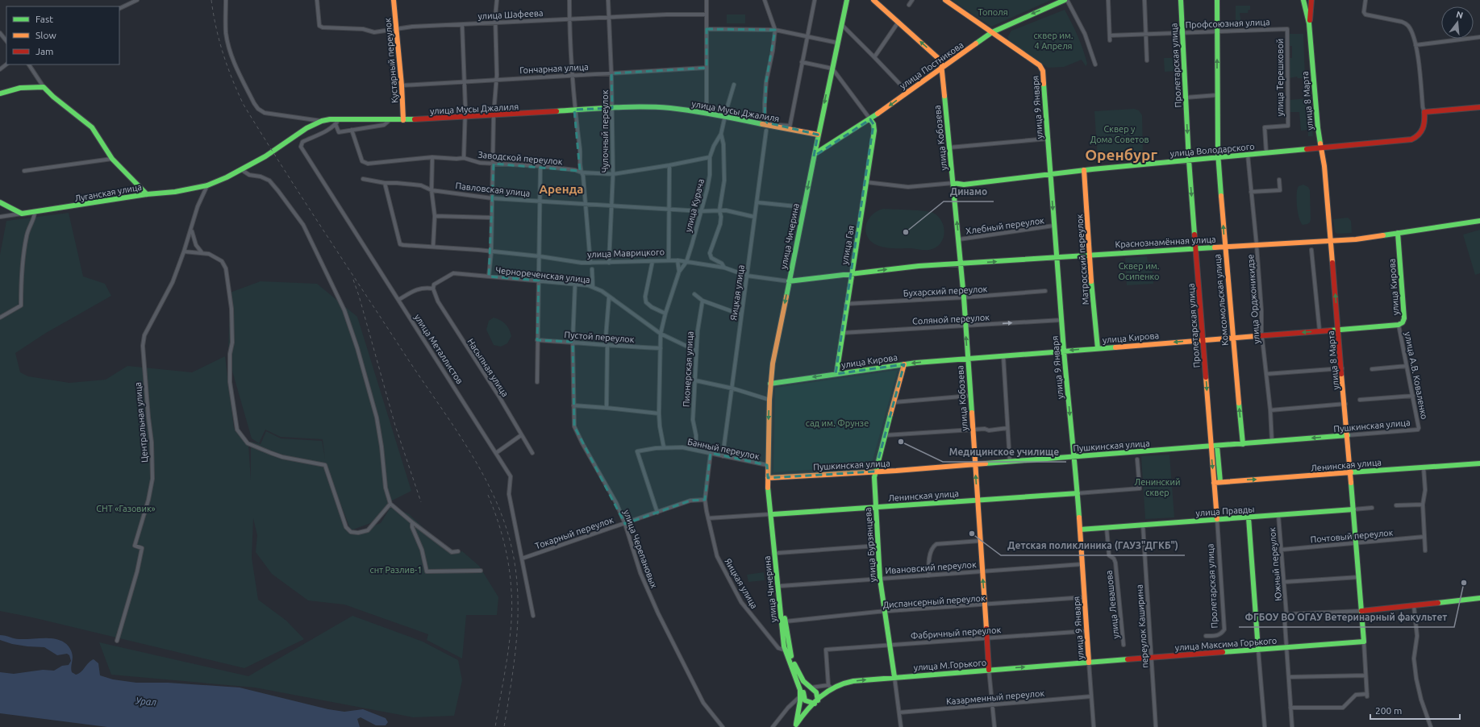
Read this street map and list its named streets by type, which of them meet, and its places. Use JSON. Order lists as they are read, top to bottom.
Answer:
{
  "streets": {
    "main road": [
      "Кустарный переулок",
      "улица Постникова",
      "Пролетарская улица",
      "улица 8 Марта",
      "улица 9 Января",
      "улица Мусы Джалиля",
      "улица Кобозева",
      "улица Володарского",
      "Луганская улица",
      "улица Чичерина",
      "Краснознамённая улица",
      "улица Гая",
      "улица Маврицкого",
      "Матросский переулок",
      "улица Кирова",
      "Комсомольская улица",
      "Пушкинская улица",
      "Ленинская улица",
      "улица Правды",
      "улица Бурзянцева",
      "улица Максима Горького",
      "улица М.Горького"
    ],
    "street": [
      "улица Шафеева",
      "Профсоюзная улица",
      "Гончарная улица",
      "улица Терешковой",
      "Чулочный переулок",
      "Заводской переулок",
      "Павловская улица",
      "улица Курача",
      "Хлебный переулок",
      "Чернореченская улица",
      "Бухарский переулок",
      "Яицкая улица",
      "улица Орджоникидзе",
      "Соляной переулок",
      "Пустой переулок",
      "улица Металлистов",
      "Насыпная улица",
      "Пионерская улица",
      "улица А.В. Коваленко",
      "Центральная улица",
      "Банный переулок",
      "Токарный переулок",
      "Почтовый переулок",
      "улица Черепановых",
      "Южный переулок",
      "Ивановский переулок",
      "Диспансерный переулок",
      "улица Левашова",
      "переулок Каширина",
      "Фабричный переулок",
      "Казарменный переулок"
    ]
  },
  "crossings": [
    ["улица Шафеева", "Кустарный переулок"],
    ["улица Шафеева", "Чулочный переулок"],
    ["Профсоюзная улица", "Пролетарская улица"],
    ["Профсоюзная улица", "улица Терешковой"],
    ["Профсоюзная улица", "Комсомольская улица"],
    ["Кустарный переулок", "Гончарная улица"],
    ["Кустарный переулок", "улица Мусы Джалиля"],
    ["улица Постникова", "улица 9 Января"],
    ["улица Постникова", "улица Кобозева"],
    ["улица Постникова", "улица Чичерина"],
    ["улица Постникова", "улица Гая"],
    ["Пролетарская улица", "улица Володарского"],
    ["Пролетарская улица", "Краснознамённая улица"],
    ["Пролетарская улица", "улица Кирова"],
    ["Пролетарская улица", "Пушкинская улица"],
    ["Пролетарская улица", "Ленинская улица"],
    ["Пролетарская улица", "улица Правды"],
    ["Гончарная улица", "Чулочный переулок"],
    ["улица Терешковой", "улица Володарского"],
    ["улица 8 Марта", "улица Володарского"],
    ["улица 8 Марта", "Краснознамённая улица"],
    ["улица 8 Марта", "улица Кирова"],
    ["улица 8 Марта", "Пушкинская улица"],
    ["улица 8 Марта", "Ленинская улица"],
    ["улица 8 Марта", "улица Правды"],
    ["улица 8 Марта", "Почтовый переулок"],
    ["улица 8 Марта", "Южный переулок"],
    ["улица 8 Марта", "улица Максима Горького"],
    ["улица 9 Января", "улица Володарского"],
    ["улица 9 Января", "Хлебный переулок"],
    ["улица 9 Января", "Краснознамённая улица"],
    ["улица 9 Января", "улица Кирова"],
    ["улица 9 Января", "Соляной переулок"],
    ["улица 9 Января", "Пушкинская улица"],
    ["улица 9 Января", "Ленинская улица"],
    ["улица 9 Января", "улица Правды"],
    ["улица 9 Января", "Ивановский переулок"],
    ["улица 9 Января", "Диспансерный переулок"],
    ["улица 9 Января", "Фабричный переулок"],
    ["улица 9 Января", "улица Максима Горького"],
    ["улица 9 Января", "улица М.Горького"],
    ["улица 9 Января", "Казарменный переулок"],
    ["улица Мусы Джалиля", "Чулочный переулок"],
    ["улица Мусы Джалиля", "Луганская улица"],
    ["улица Мусы Джалиля", "улица Чичерина"],
    ["Чулочный переулок", "Павловская улица"],
    ["Чулочный переулок", "улица Маврицкого"],
    ["улица Кобозева", "улица Володарского"],
    ["улица Кобозева", "Хлебный переулок"],
    ["улица Кобозева", "Краснознамённая улица"],
    ["улица Кобозева", "улица Кирова"],
    ["улица Кобозева", "Бухарский переулок"],
    ["улица Кобозева", "Соляной переулок"],
    ["улица Кобозева", "Пушкинская улица"],
    ["улица Кобозева", "Ленинская улица"],
    ["улица Кобозева", "Ивановский переулок"],
    ["улица Кобозева", "Диспансерный переулок"],
    ["улица Кобозева", "Фабричный переулок"],
    ["улица Кобозева", "улица М.Горького"],
    ["улица Кобозева", "Казарменный переулок"],
    ["улица Володарского", "улица Гая"],
    ["улица Володарского", "Матросский переулок"],
    ["улица Володарского", "улица Орджоникидзе"],
    ["улица Володарского", "Комсомольская улица"],
    ["Павловская улица", "улица Курача"],
    ["Павловская улица", "улица Маврицкого"],
    ["Павловская улица", "Яицкая улица"],
    ["улица Курача", "улица Маврицкого"],
    ["улица Чичерина", "улица Маврицкого"],
    ["улица Чичерина", "улица Кирова"],
    ["улица Чичерина", "Яицкая улица"],
    ["улица Чичерина", "Пушкинская улица"],
    ["улица Чичерина", "Банный переулок"],
    ["улица Чичерина", "Ленинская улица"],
    ["улица Чичерина", "Ивановский переулок"],
    ["улица Чичерина", "Диспансерный переулок"],
    ["Краснознамённая улица", "улица Гая"],
    ["Краснознамённая улица", "улица Маврицкого"],
    ["Краснознамённая улица", "Матросский переулок"],
    ["Краснознамённая улица", "улица Кирова"],
    ["Краснознамённая улица", "улица Орджоникидзе"],
    ["Краснознамённая улица", "Комсомольская улица"],
    ["улица Гая", "улица Маврицкого"],
    ["улица Гая", "улица Кирова"],
    ["улица Гая", "Бухарский переулок"],
    ["улица Гая", "Соляной переулок"],
    ["улица Маврицкого", "Яицкая улица"],
    ["Матросский переулок", "улица Кирова"],
    ["Чернореченская улица", "Насыпная улица"],
    ["Чернореченская улица", "Пионерская улица"],
    ["Чернореченская улица", "улица Черепановых"],
    ["улица Кирова", "улица Орджоникидзе"],
    ["улица Кирова", "Комсомольская улица"],
    ["улица Кирова", "улица А.В. Коваленко"],
    ["улица Кирова", "улица Бурзянцева"],
    ["Яицкая улица", "Банный переулок"],
    ["Яицкая улица", "Ленинская улица"],
    ["Яицкая улица", "Токарный переулок"],
    ["улица Орджоникидзе", "Пушкинская улица"],
    ["Комсомольская улица", "Пушкинская улица"],
    ["Пустой переулок", "улица Черепановых"],
    ["улица Металлистов", "Токарный переулок"],
    ["Пионерская улица", "Банный переулок"],
    ["улица А.В. Коваленко", "Пушкинская улица"],
    ["Пушкинская улица", "улица Бурзянцева"],
    ["Банный переулок", "Токарный переулок"],
    ["Ленинская улица", "улица Бурзянцева"],
    ["улица Правды", "Южный переулок"],
    ["улица Правды", "улица Левашова"],
    ["улица Правды", "переулок Каширина"],
    ["Токарный переулок", "улица Черепановых"],
    ["Почтовый переулок", "Южный переулок"],
    ["улица Бурзянцева", "Ивановский переулок"],
    ["улица Бурзянцева", "Диспансерный переулок"],
    ["улица Бурзянцева", "Фабричный переулок"],
    ["улица Бурзянцева", "улица М.Горького"],
    ["улица Бурзянцева", "Казарменный переулок"],
    ["Южный переулок", "улица Максима Горького"],
    ["переулок Каширина", "улица Максима Горького"],
    ["Фабричный переулок", "улица М.Горького"],
    ["улица Максима Горького", "улица М.Горького"]
  ],
  "one_way": [
    "улица Постникова",
    "Пролетарская улица",
    "улица Кирова",
    "Комсомольская улица",
    "Соляной переулок",
    "улица М.Горького"
  ],
  "districts": ["Оренбург", "Аренда"],
  "water": ["Урал"],
  "parks": [
    "Тополя",
    "сквер им. 4 Апреля",
    "Сквер у Дома Советов",
    "Сквер им. Осипенко",
    "сад им. Фрунзе",
    "Ленинский сквер",
    "СНТ «Газовик»",
    "снт Разлив-1"
  ],
  "places": [
    "Динамо",
    "Медицинское училище",
    "Детская поликлиника (ГАУЗ\"ДГКБ\")",
    "ФГБОУ ВО ОГАУ Ветеринарный факультет"
  ],
  "legend": ["Fast", "Slow", "Jam"],
  "scale_bar": "200 m",
  "north": "top"
}
